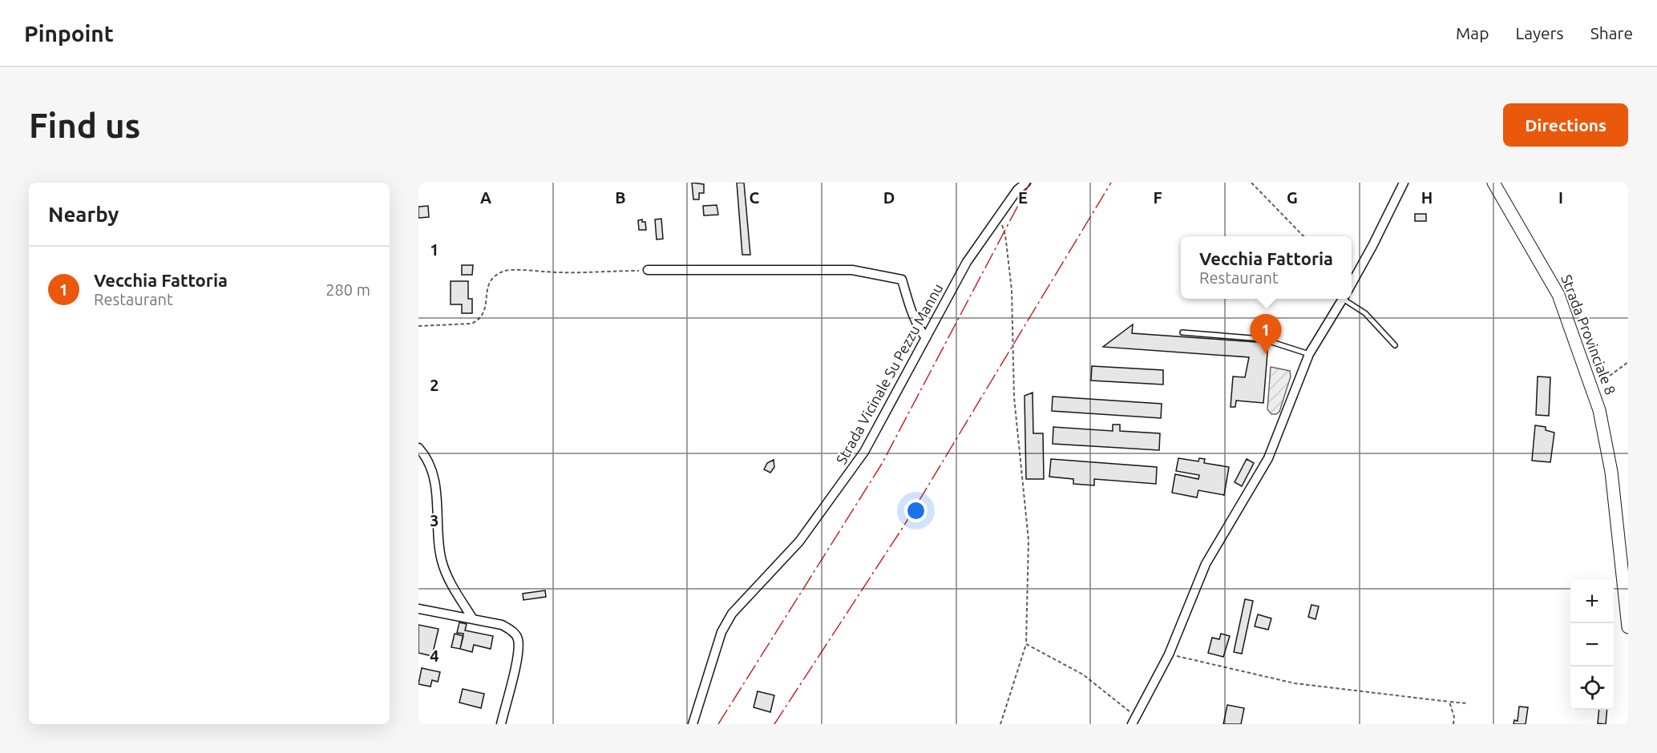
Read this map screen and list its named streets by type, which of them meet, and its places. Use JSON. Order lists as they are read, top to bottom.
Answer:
{
  "streets": {
    "main road": ["Strada Provinciale 8"],
    "street": ["Strada Vicinale Su Pezzu Mannu"]
  },
  "page": {
    "header": "Pinpoint",
    "nav": ["Map", "Layers", "Share"],
    "buttons": "Directions",
    "title": "Find us",
    "heading": "Nearby",
    "popup": ["Vecchia Fattoria", "Restaurant"],
    "list": [
      {
        "mark": "1",
        "name": "Vecchia Fattoria",
        "note": "Restaurant",
        "value": "280 m"
      }
    ],
    "pins": "1",
    "map_buttons": ["+", "−"]
  },
  "grid": {
    "columns": [
      "A",
      "B",
      "C",
      "D",
      "E",
      "F",
      "G",
      "H",
      "I"
    ],
    "rows": [
      "1",
      "2",
      "3",
      "4"
    ]
  }
}
